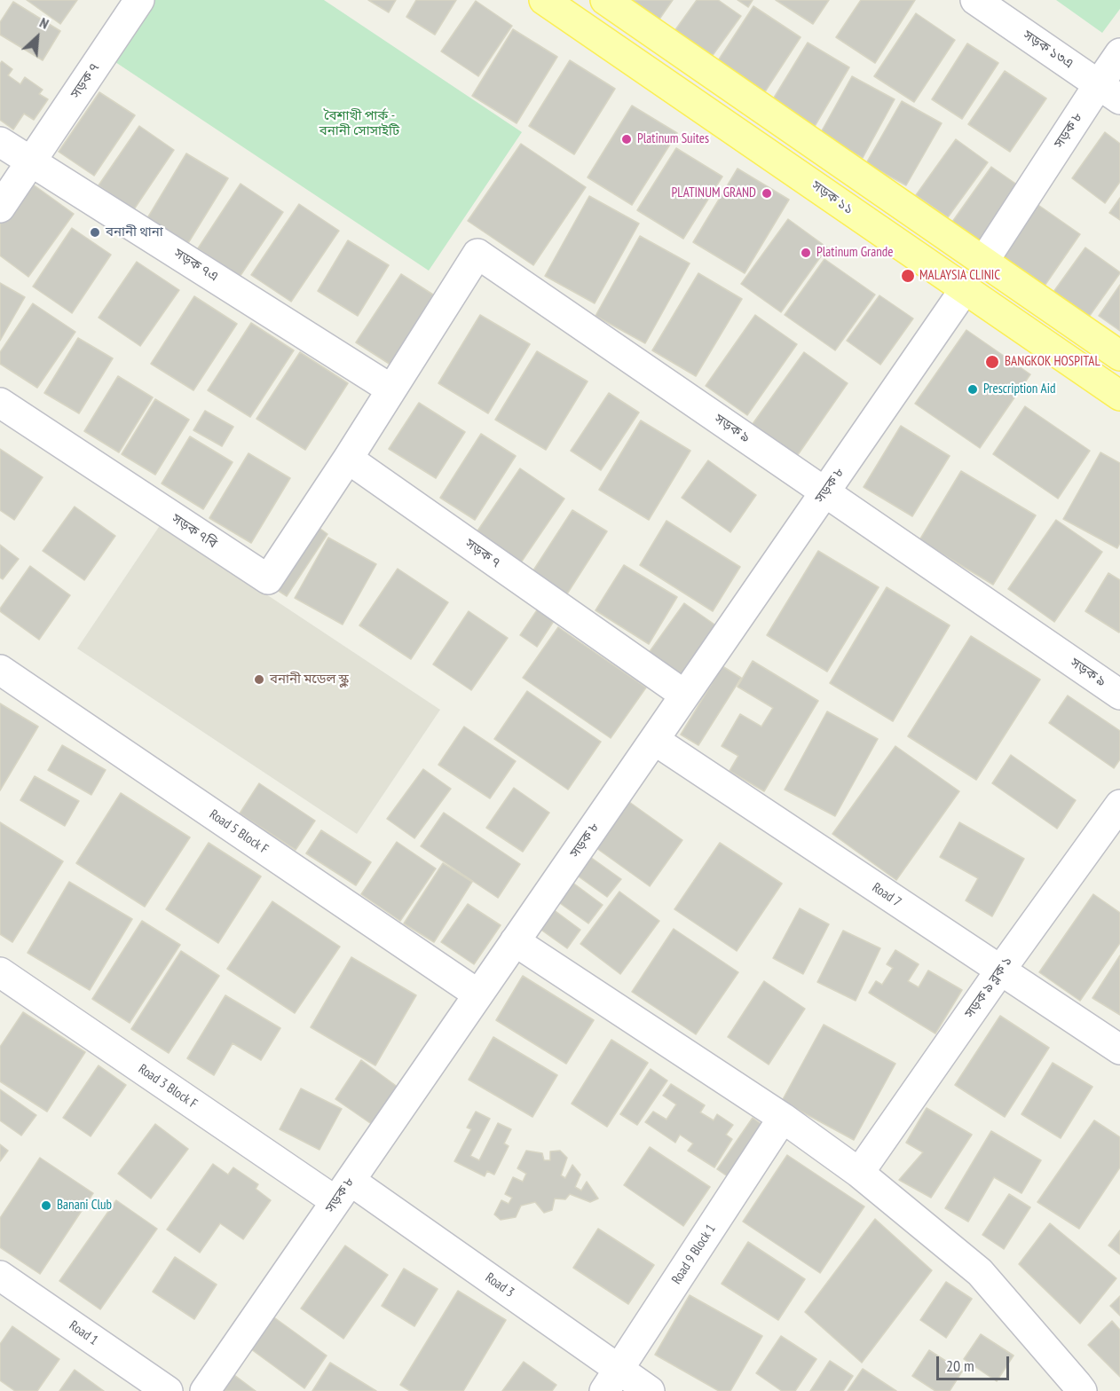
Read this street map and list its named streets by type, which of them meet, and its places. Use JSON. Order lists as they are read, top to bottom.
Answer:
{
  "streets": {
    "main road": ["সড়ক ১১"],
    "street": [
      "সড়ক ১৩এ",
      "সড়ক ৭",
      "সড়ক ৮",
      "সড়ক ৭এ",
      "সড়ক ৯",
      "সড়ক ৭বি",
      "Road 5 Block F",
      "Road 7",
      "সড়ক ৯ ব্লক ১",
      "Road 3 Block F",
      "Road 9 Block 1",
      "Road 3",
      "Road 1"
    ]
  },
  "crossings": [
    ["সড়ক ১৩এ", "সড়ক ৮"],
    ["সড়ক ৭", "সড়ক ৮"],
    ["সড়ক ৭", "সড়ক ৭এ"],
    ["সড়ক ৭", "সড়ক ৭বি"],
    ["সড়ক ৮", "সড়ক ১১"],
    ["সড়ক ৮", "সড়ক ৯"],
    ["সড়ক ৮", "Road 5 Block F"],
    ["সড়ক ৮", "Road 7"],
    ["সড়ক ৮", "Road 3 Block F"],
    ["সড়ক ৮", "Road 3"],
    ["সড়ক ৭এ", "সড়ক ৯"],
    ["Road 7", "সড়ক ৯ ব্লক ১"],
    ["Road 3 Block F", "Road 3"],
    ["Road 9 Block 1", "Road 3"]
  ],
  "parks": ["বৈশাখী পার্ক - বনানী সোসাইটি"],
  "places": [
    "Platinum Suites",
    "PLATINUM GRAND",
    "বনানী থানা",
    "Platinum Grande",
    "MALAYSIA CLINIC",
    "BANGKOK HOSPITAL",
    "Prescription Aid",
    "বনানী মডেল স্কুল",
    "Banani Club"
  ],
  "scale_bar": "20 m",
  "north": "top right"
}
